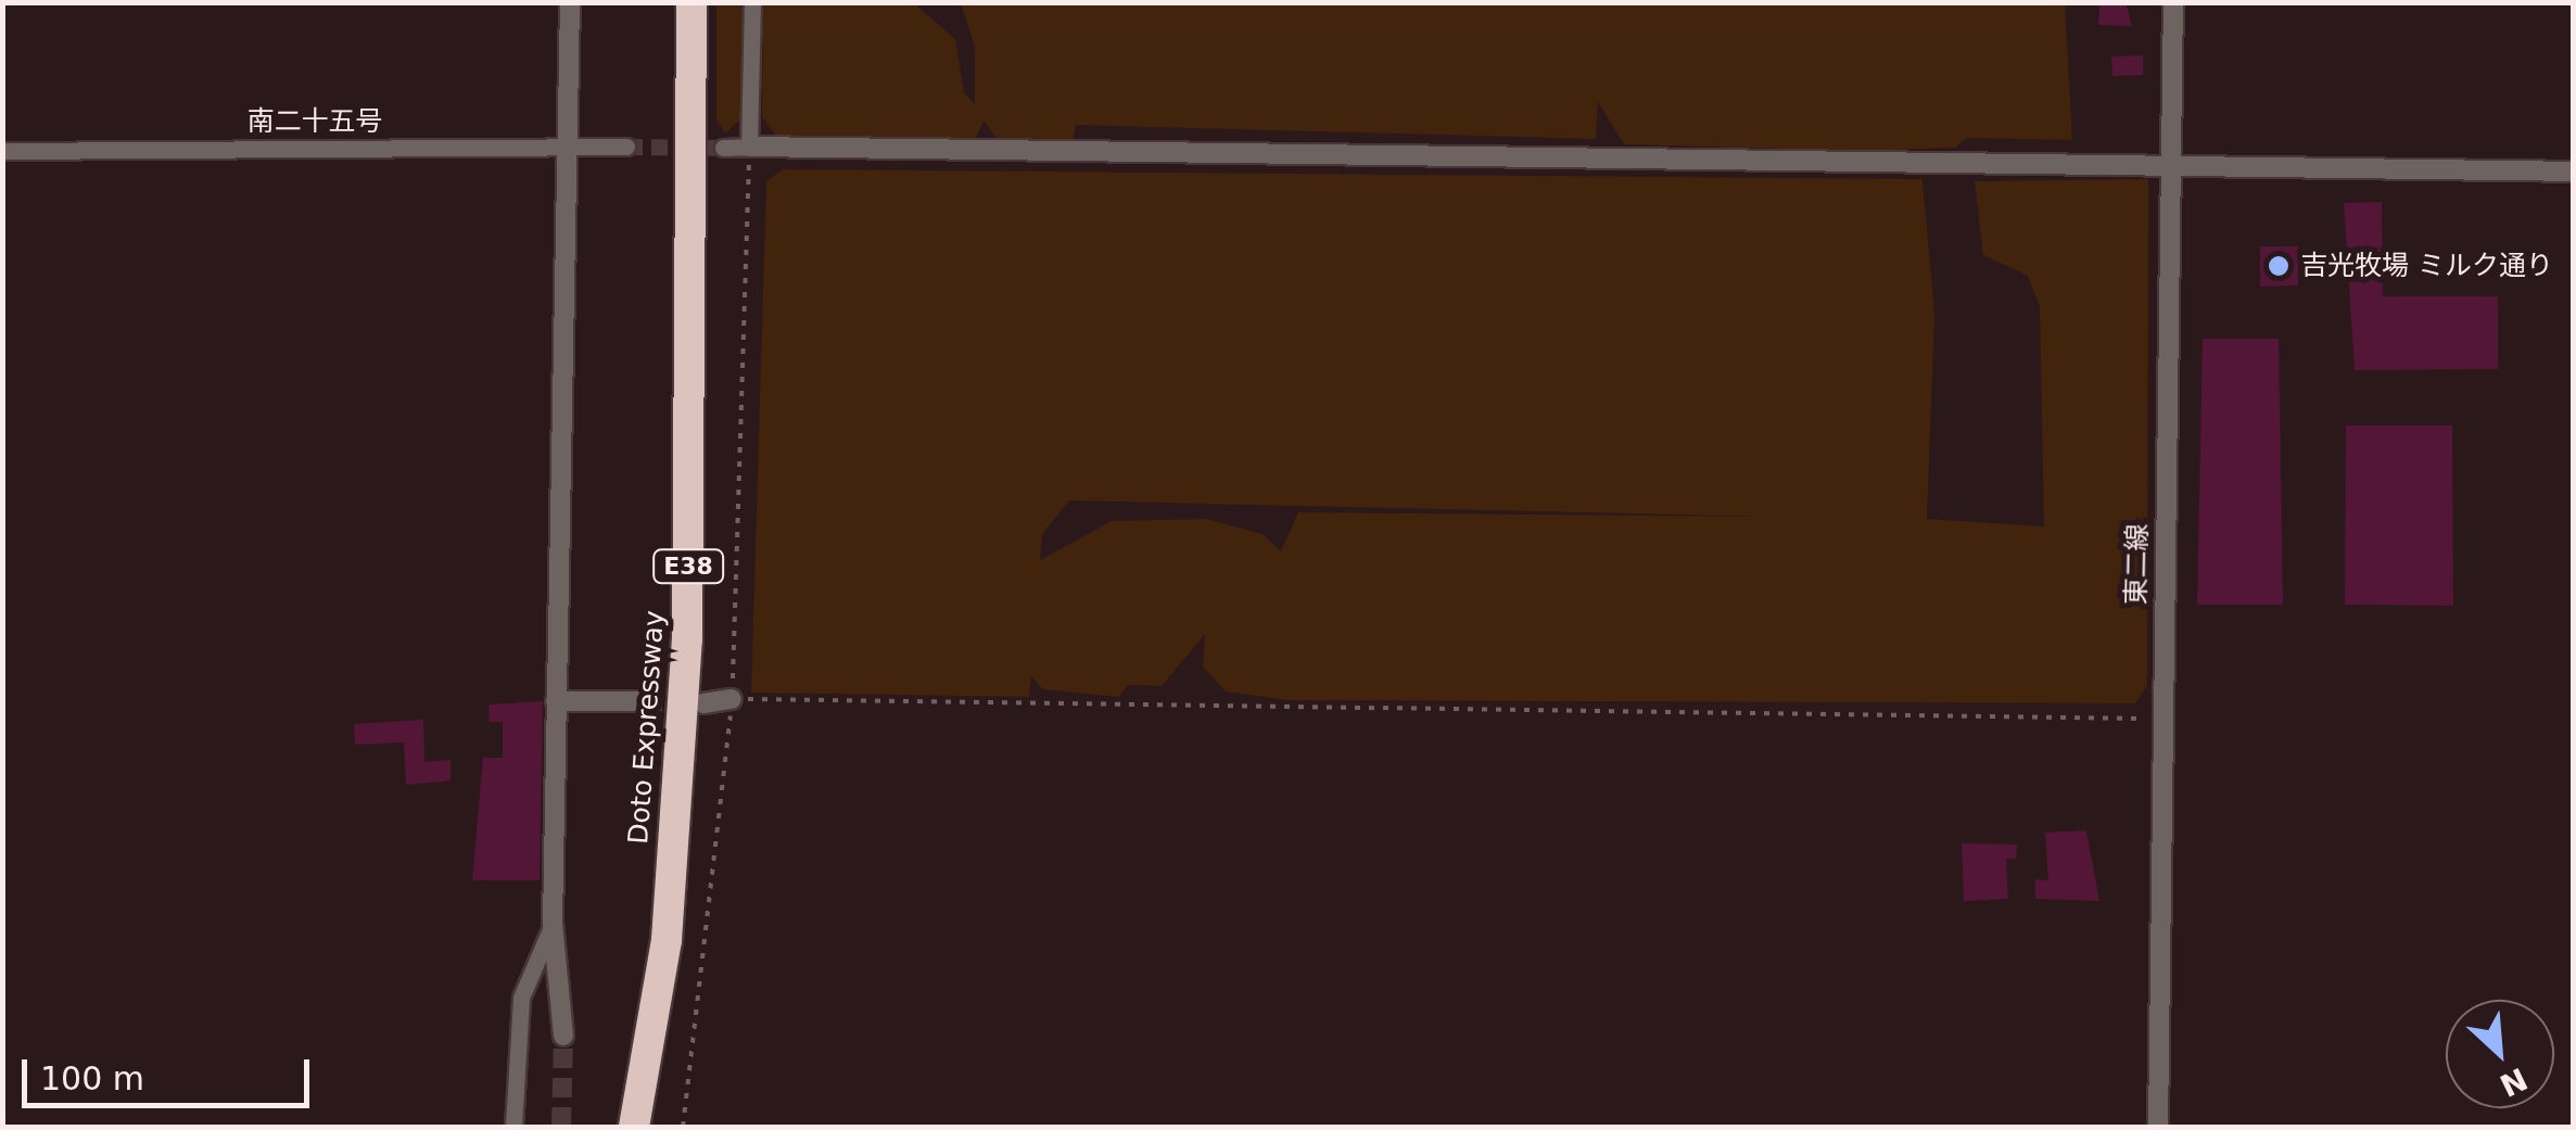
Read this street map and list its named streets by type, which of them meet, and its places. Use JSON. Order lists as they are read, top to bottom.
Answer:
{
  "streets": {
    "highway": ["E38", "Doto Expressway"],
    "street": ["南二十五号", "東二線"]
  },
  "places": ["吉光牧場 ミルク通り"],
  "scale_bar": "100 m",
  "north": "bottom right"
}
